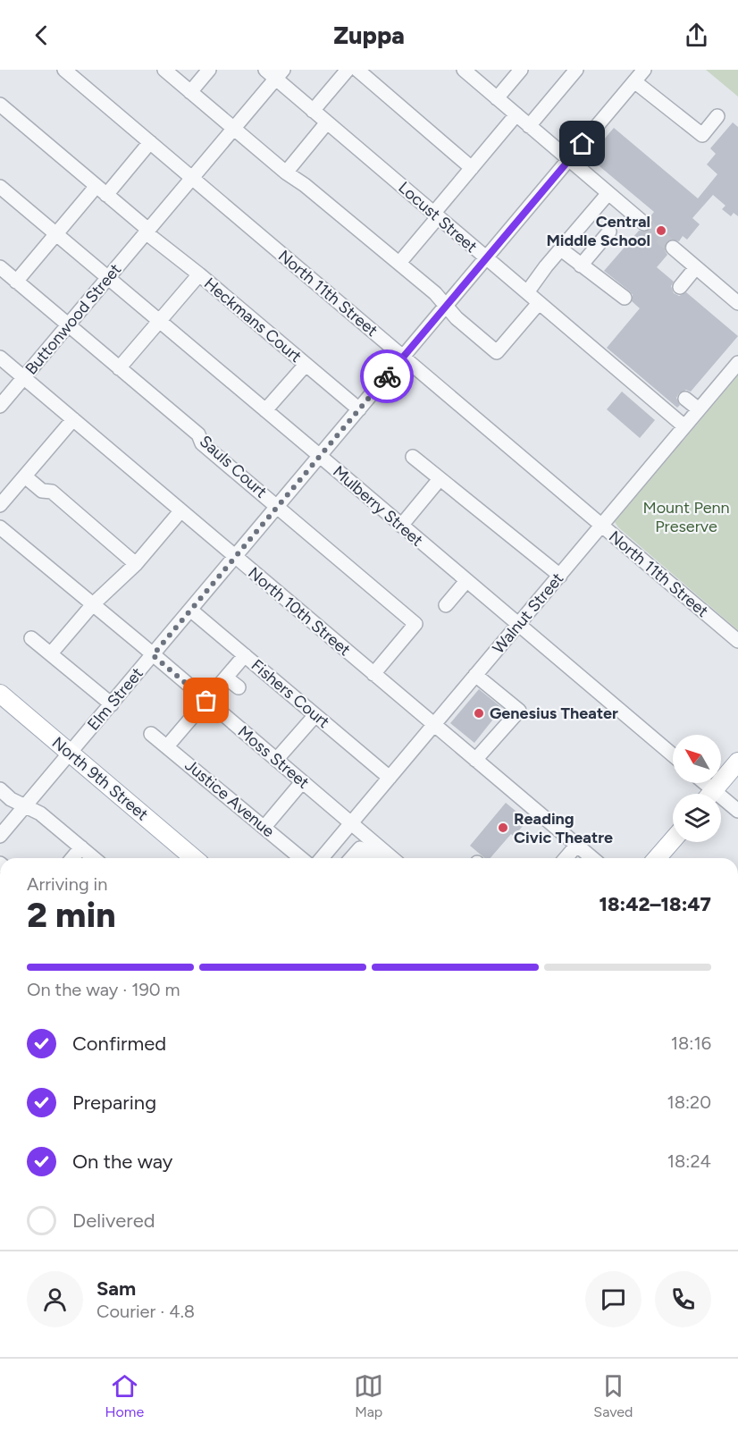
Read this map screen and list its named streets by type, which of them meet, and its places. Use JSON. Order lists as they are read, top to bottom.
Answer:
{
  "streets": {
    "main road": ["North 9th Street"],
    "street": [
      "Locust Street",
      "North 11th Street",
      "Buttonwood Street",
      "Heckmans Court",
      "Sauls Court",
      "Mulberry Street",
      "North 10th Street",
      "Walnut Street",
      "Fishers Court",
      "Elm Street",
      "Moss Street",
      "Justice Avenue"
    ]
  },
  "crossings": [
    ["Locust Street", "Buttonwood Street"],
    ["Locust Street", "Walnut Street"],
    ["Locust Street", "Elm Street"],
    ["North 11th Street", "Buttonwood Street"],
    ["North 11th Street", "Walnut Street"],
    ["North 11th Street", "Elm Street"],
    ["Buttonwood Street", "Heckmans Court"],
    ["Buttonwood Street", "Sauls Court"],
    ["Buttonwood Street", "Mulberry Street"],
    ["Buttonwood Street", "North 10th Street"],
    ["Heckmans Court", "Elm Street"],
    ["Sauls Court", "North 10th Street"],
    ["Sauls Court", "Elm Street"],
    ["Mulberry Street", "Walnut Street"],
    ["Mulberry Street", "Elm Street"],
    ["North 10th Street", "Walnut Street"],
    ["North 10th Street", "Elm Street"],
    ["Walnut Street", "Fishers Court"],
    ["Walnut Street", "Moss Street"],
    ["Fishers Court", "Elm Street"],
    ["Elm Street", "Moss Street"],
    ["Elm Street", "North 9th Street"]
  ],
  "parks": ["Mount Penn Preserve"],
  "places": ["Central Middle School", "Genesius Theater", "Reading Civic Theatre"],
  "north": "top left",
  "page": {
    "header": "Zuppa",
    "heading": ["2 min", "Arriving in", "18:42–18:47"],
    "panel": ["Sam", "Courier · 4.8"],
    "bar": "On the way · 190 m",
    "list": [
      ["Confirmed", "18:16"],
      ["Preparing", "18:20"],
      ["On the way", "18:24"],
      "Delivered"
    ],
    "tabs": ["Home", "Map", "Saved"]
  }
}
